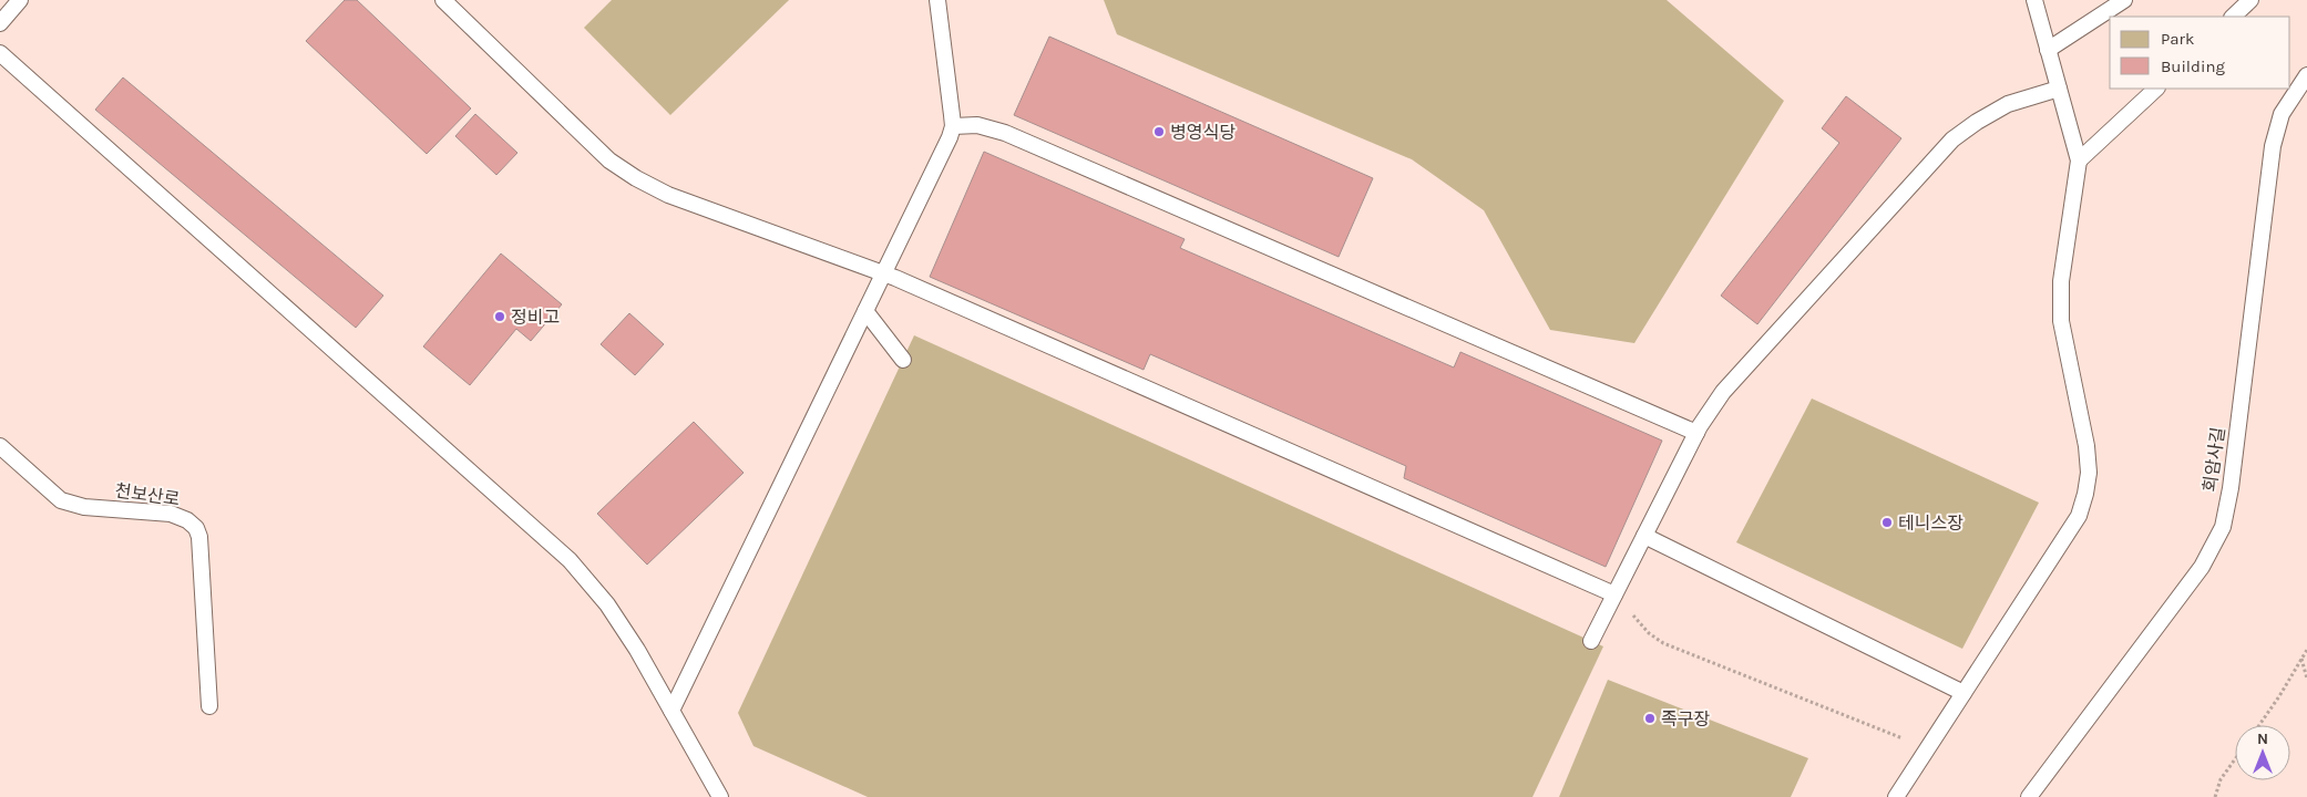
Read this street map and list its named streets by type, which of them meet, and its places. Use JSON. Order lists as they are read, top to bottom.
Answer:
{
  "streets": {
    "lane": ["회암사길", "천보산로"]
  },
  "places": [
    "병영식당",
    "정비고",
    "테니스장",
    "족구장"
  ],
  "legend": ["Park", "Building"],
  "north": "top"
}
